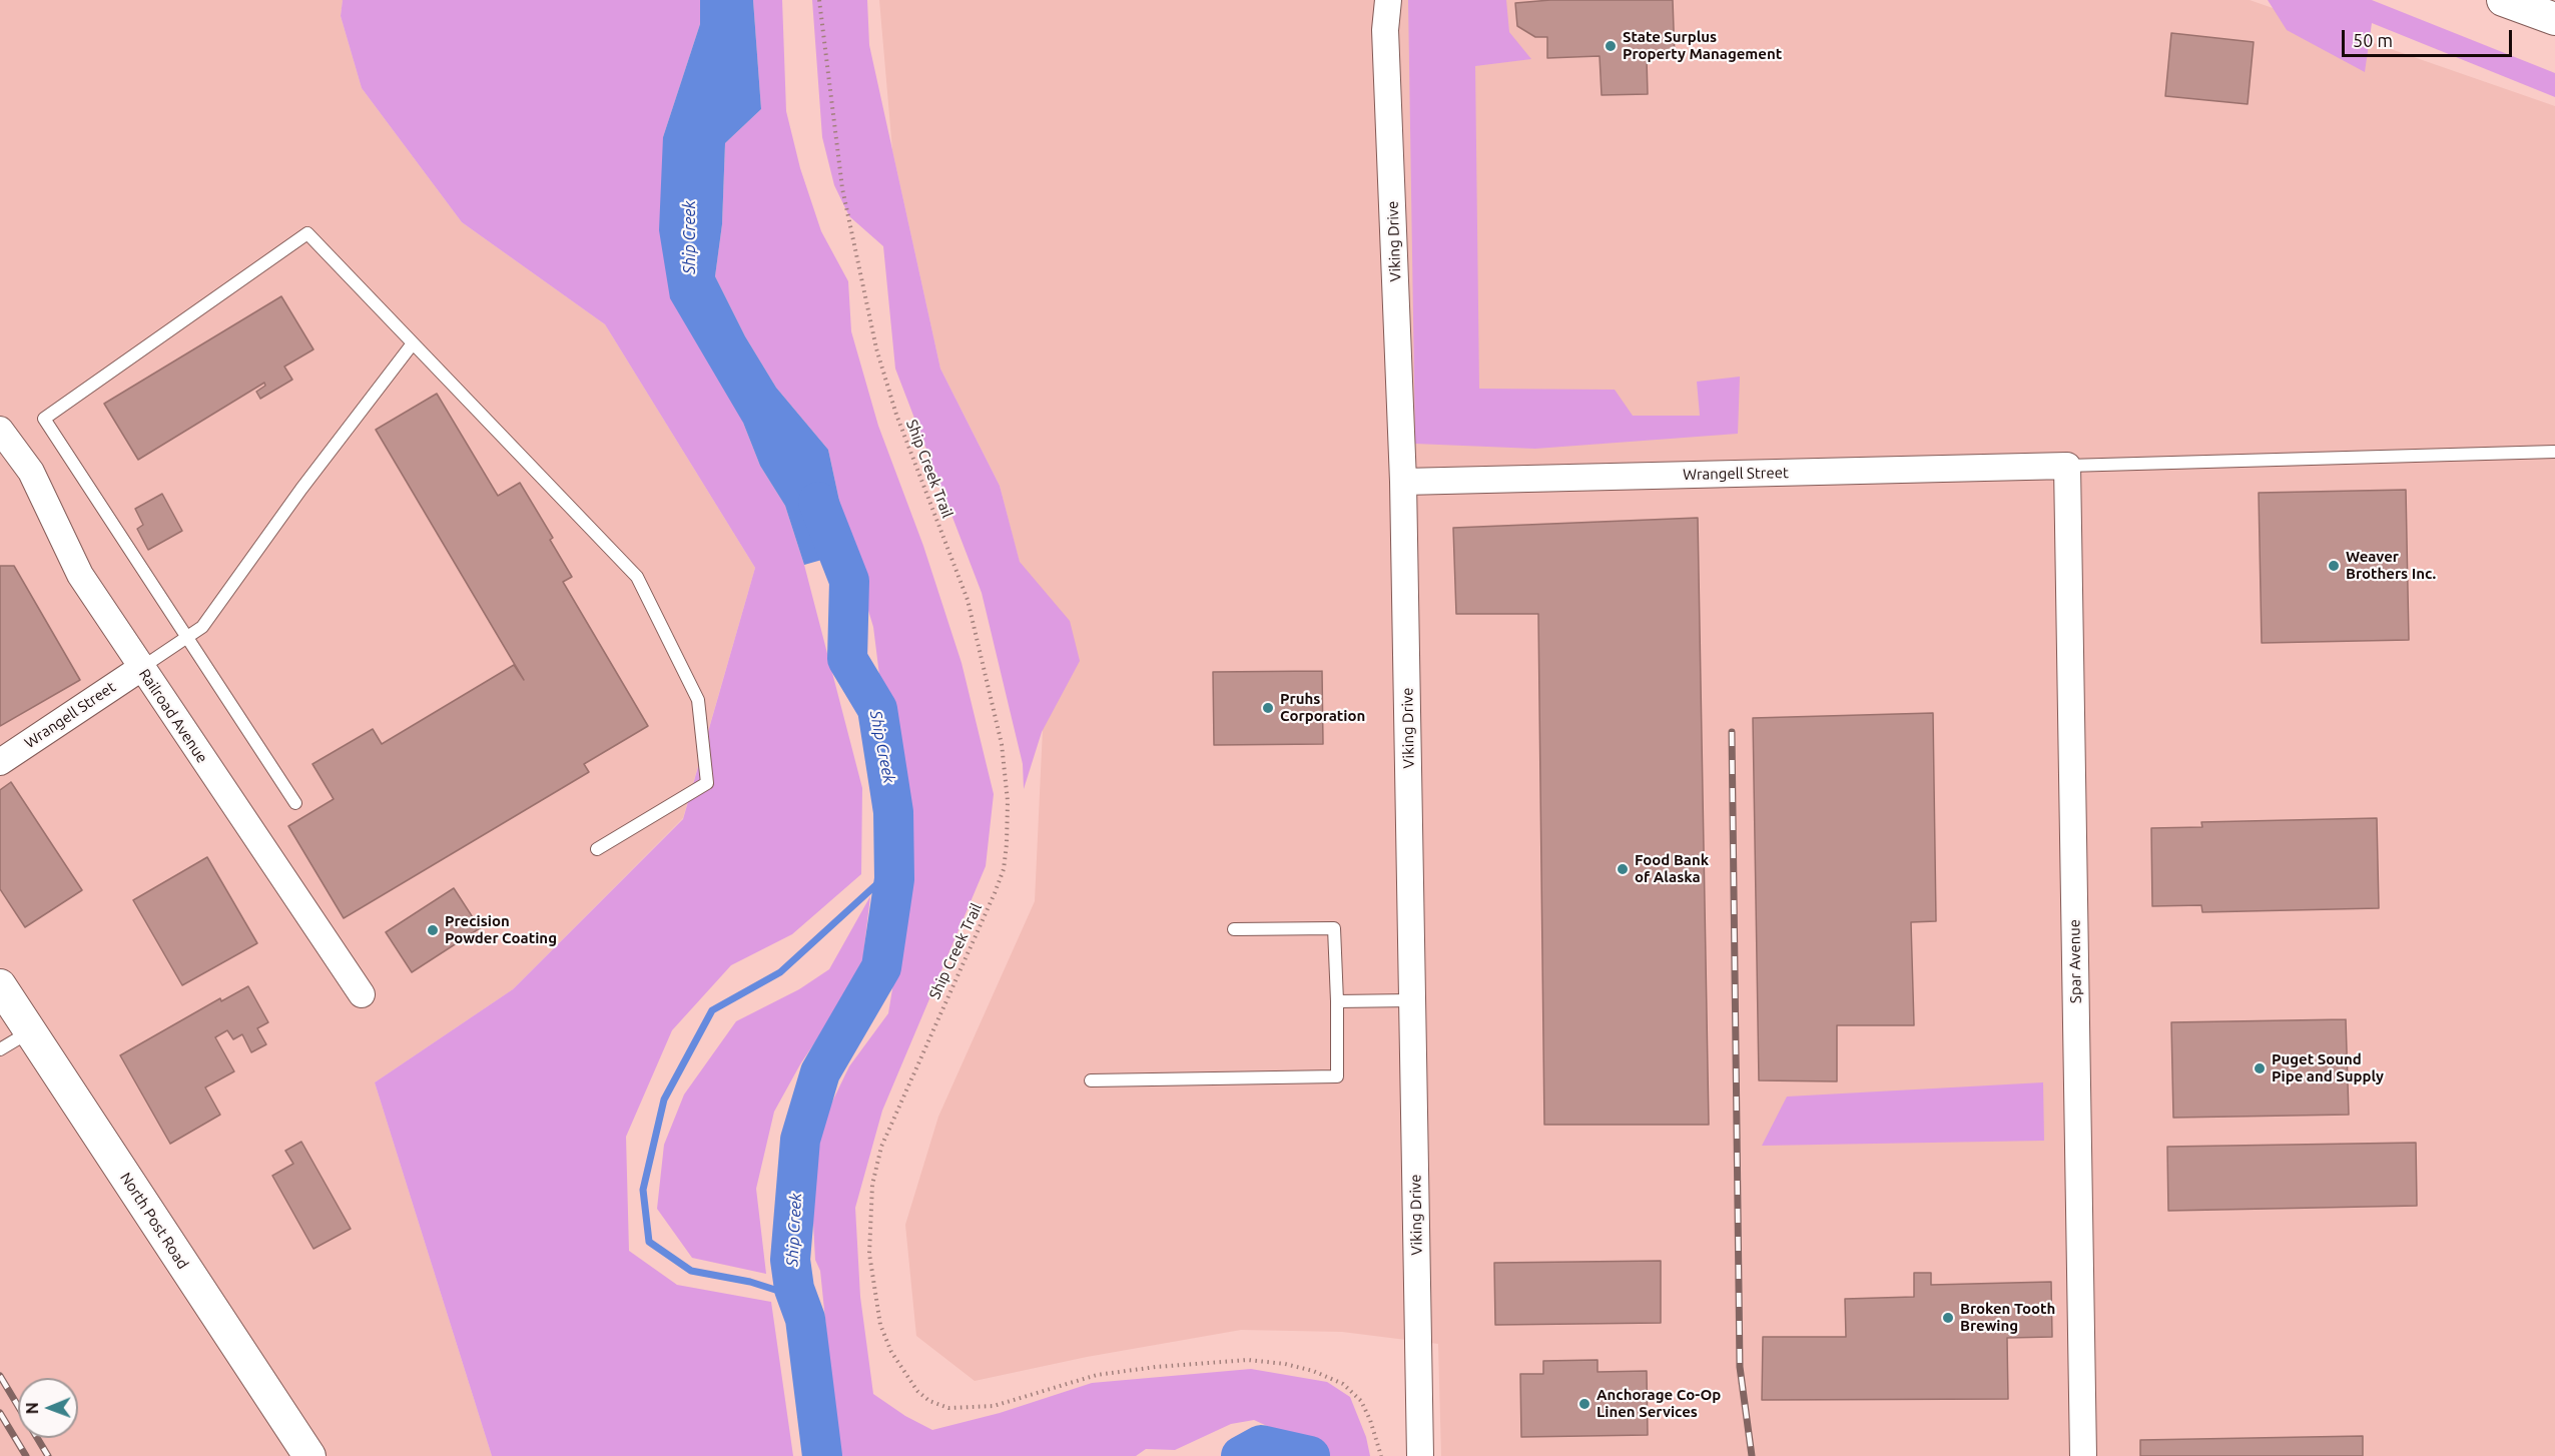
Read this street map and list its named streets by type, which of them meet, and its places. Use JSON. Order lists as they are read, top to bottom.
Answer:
{
  "streets": {
    "street": [
      "Viking Drive",
      "Wrangell Street",
      "Railroad Avenue",
      "Spar Avenue",
      "North Post Road"
    ],
    "path": ["Ship Creek Trail"]
  },
  "crossings": [
    ["Viking Drive", "Wrangell Street"],
    ["Wrangell Street", "Railroad Avenue"],
    ["Wrangell Street", "Spar Avenue"]
  ],
  "water": ["Ship Creek"],
  "places": [
    "State Surplus Property Management",
    "Weaver Brothers Inc.",
    "Pruhs Corporation",
    "Food Bank of Alaska",
    "Precision Powder Coating",
    "Puget Sound Pipe and Supply",
    "Broken Tooth Brewing",
    "Anchorage Co-Op Linen Services"
  ],
  "scale_bar": "50 m",
  "north": "left"
}
